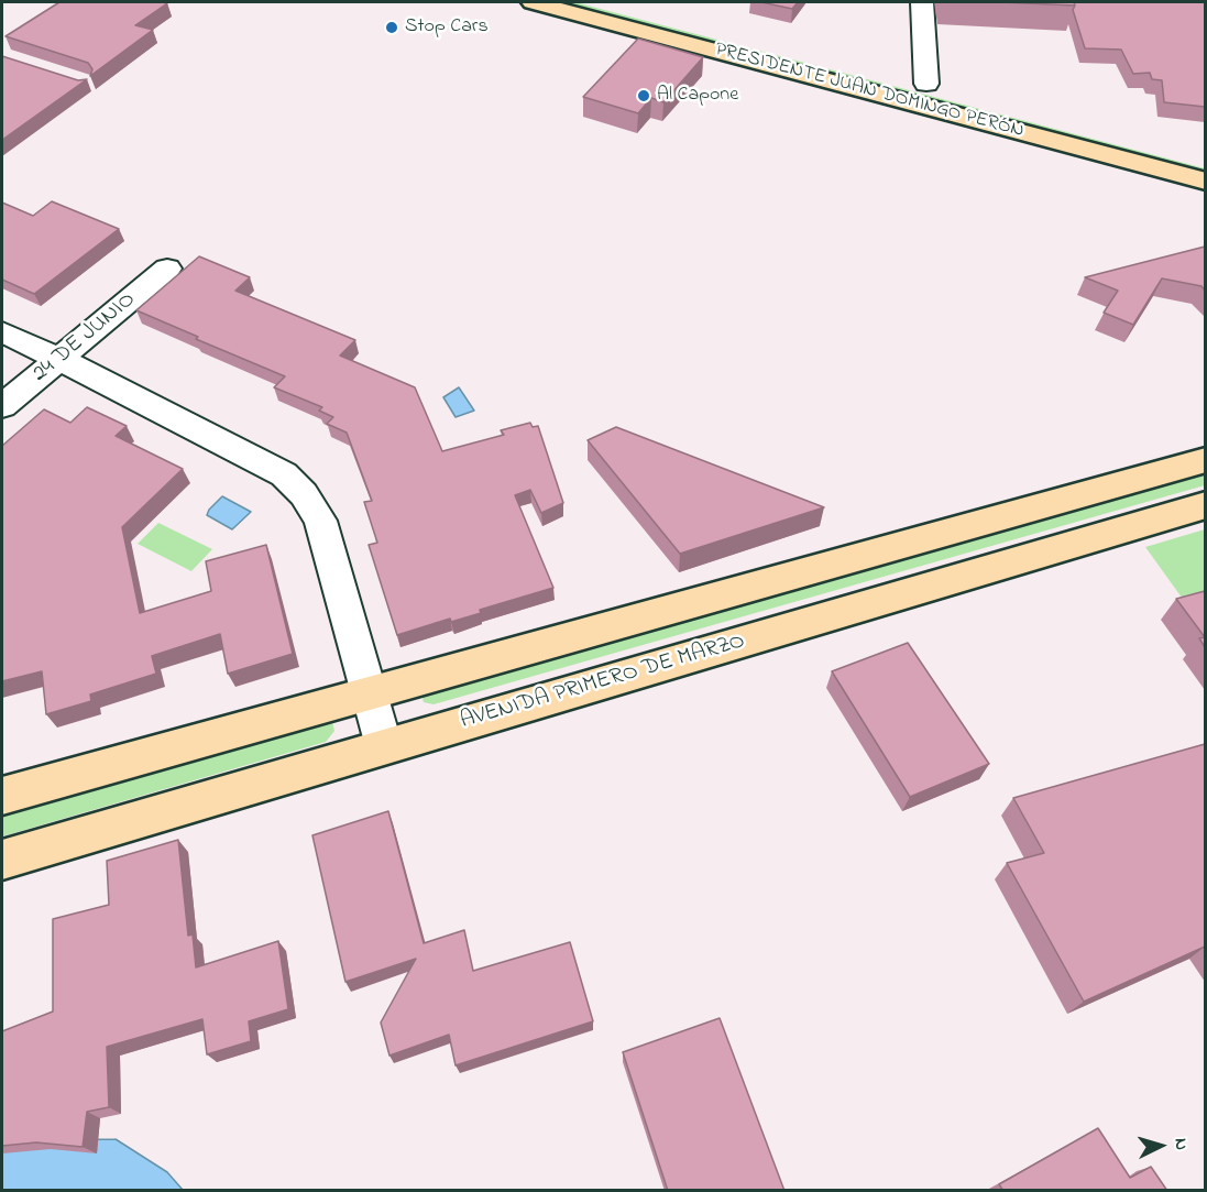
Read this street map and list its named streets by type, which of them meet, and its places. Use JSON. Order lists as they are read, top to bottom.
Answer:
{
  "streets": {
    "main road": ["PRESIDENTE JUAN DOMINGO PERÓN", "AVENIDA PRIMERO DE MARZO"],
    "street": ["24 DE JUNIO"]
  },
  "places": ["Stop Cars", "Al Capone"],
  "north": "right"
}
